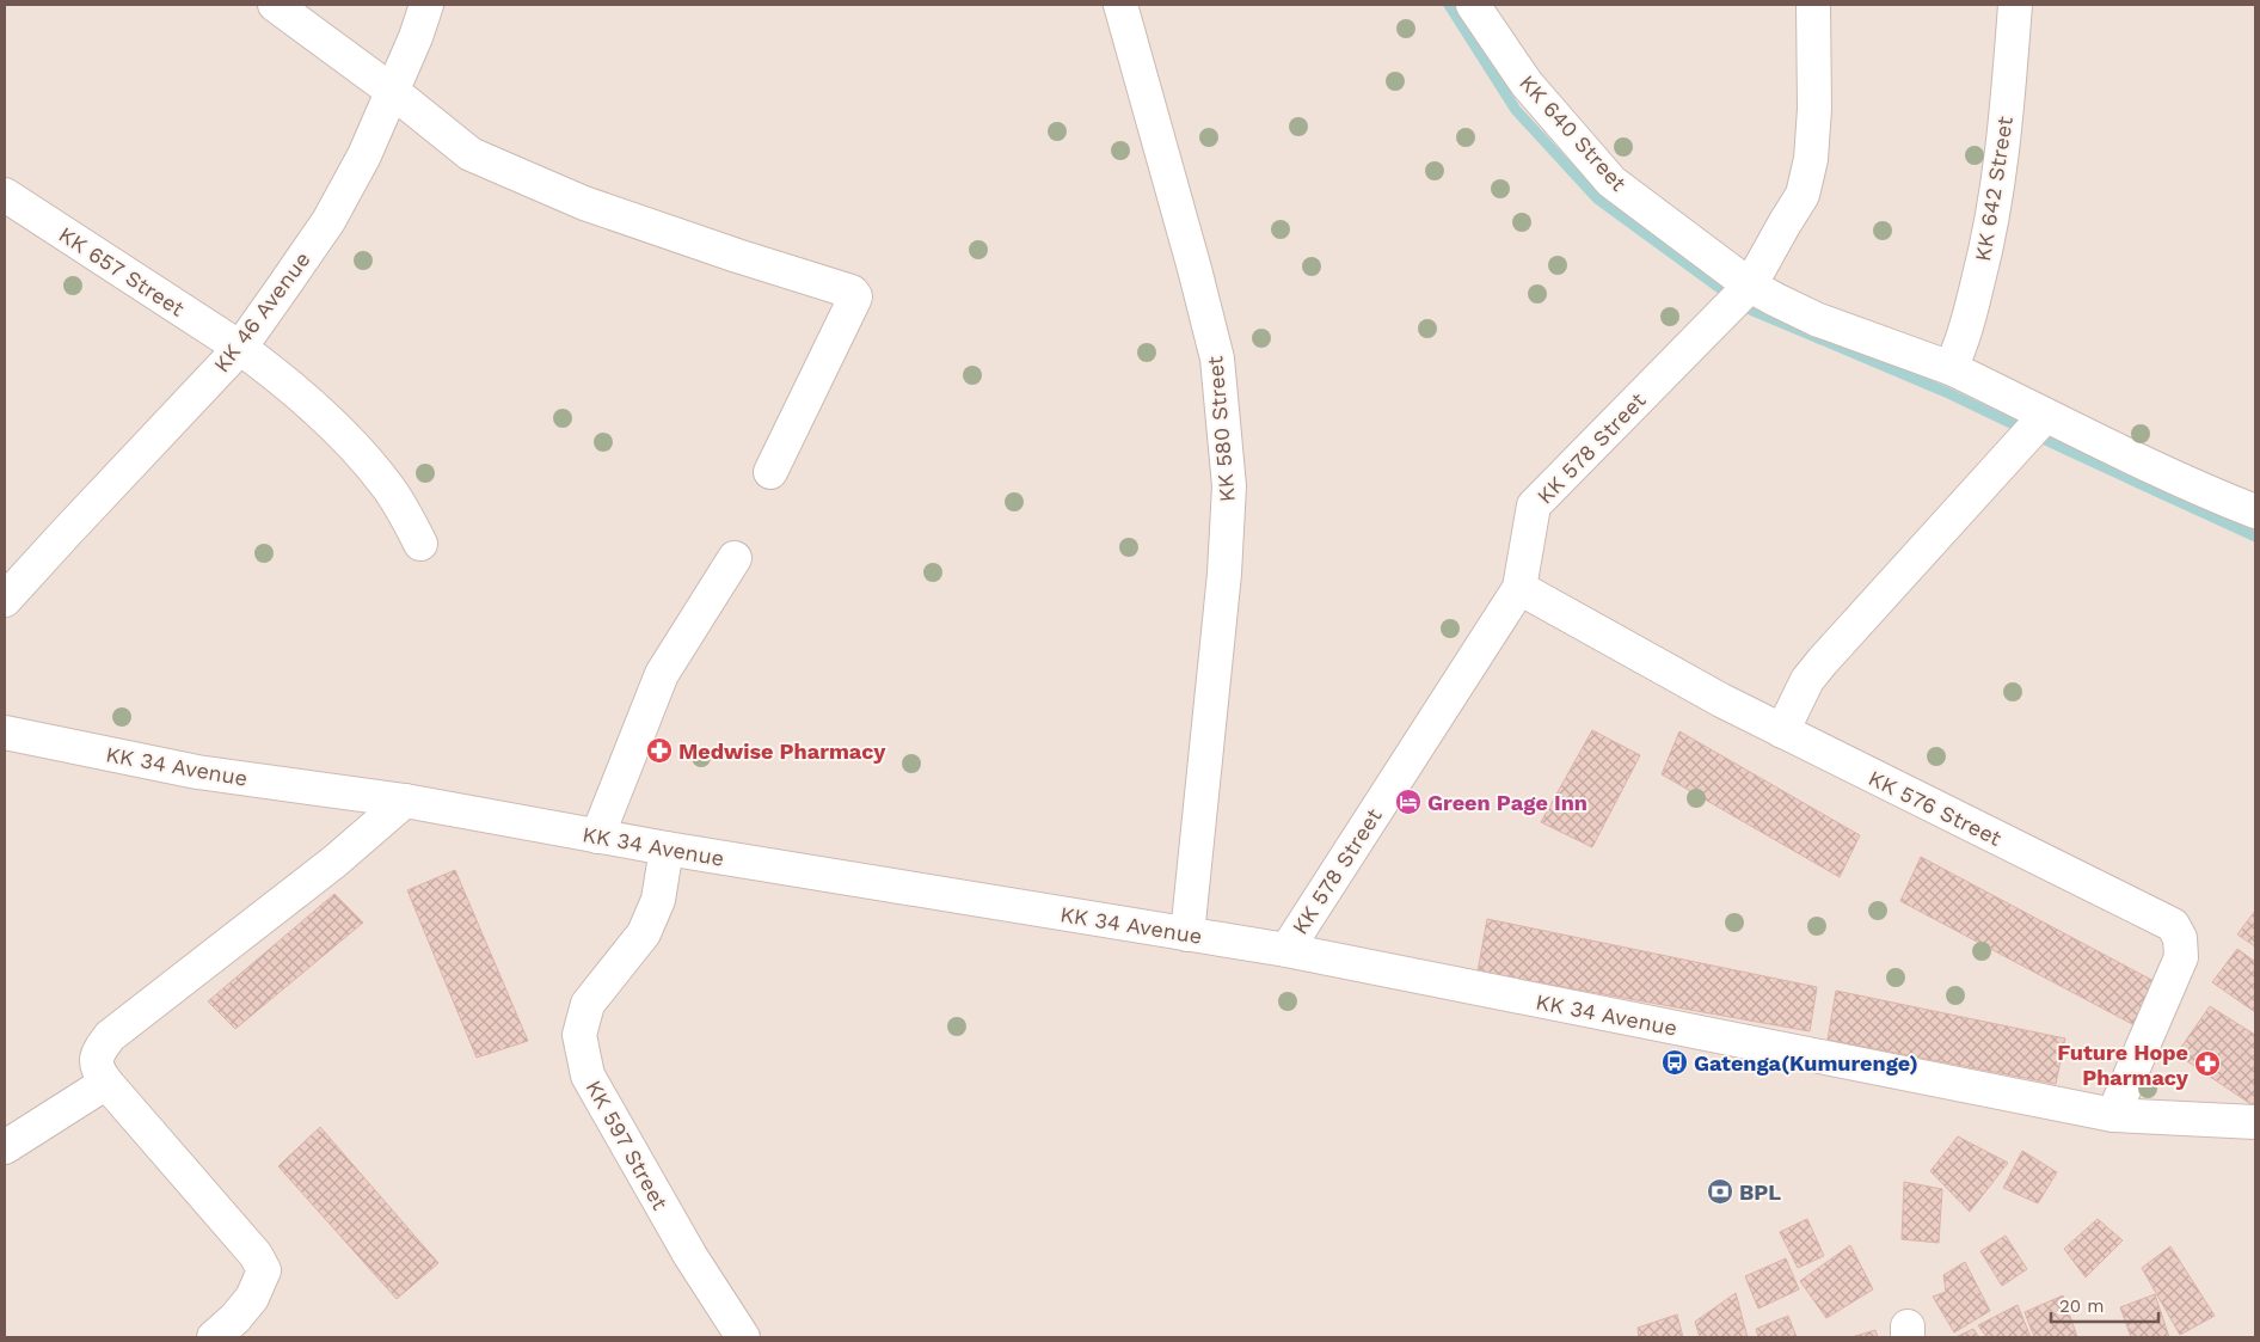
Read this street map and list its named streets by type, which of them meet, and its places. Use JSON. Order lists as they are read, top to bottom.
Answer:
{
  "streets": {
    "street": [
      "KK 640 Street",
      "KK 642 Street",
      "KK 657 Street",
      "KK 46 Avenue",
      "KK 580 Street",
      "KK 578 Street",
      "KK 34 Avenue",
      "KK 576 Street",
      "KK 597 Street"
    ]
  },
  "crossings": [
    ["KK 640 Street", "KK 578 Street"],
    ["KK 657 Street", "KK 46 Avenue"],
    ["KK 580 Street", "KK 34 Avenue"],
    ["KK 578 Street", "KK 34 Avenue"],
    ["KK 578 Street", "KK 576 Street"],
    ["KK 34 Avenue", "KK 576 Street"],
    ["KK 34 Avenue", "KK 597 Street"]
  ],
  "places": {
    "pharmacy": ["Medwise Pharmacy", "Future Hope Pharmacy"],
    "hotel": ["Green Page Inn"],
    "bus stop": ["Gatenga(Kumurenge)"],
    "bank": ["BPL"]
  },
  "scale_bar": "20 m"
}
